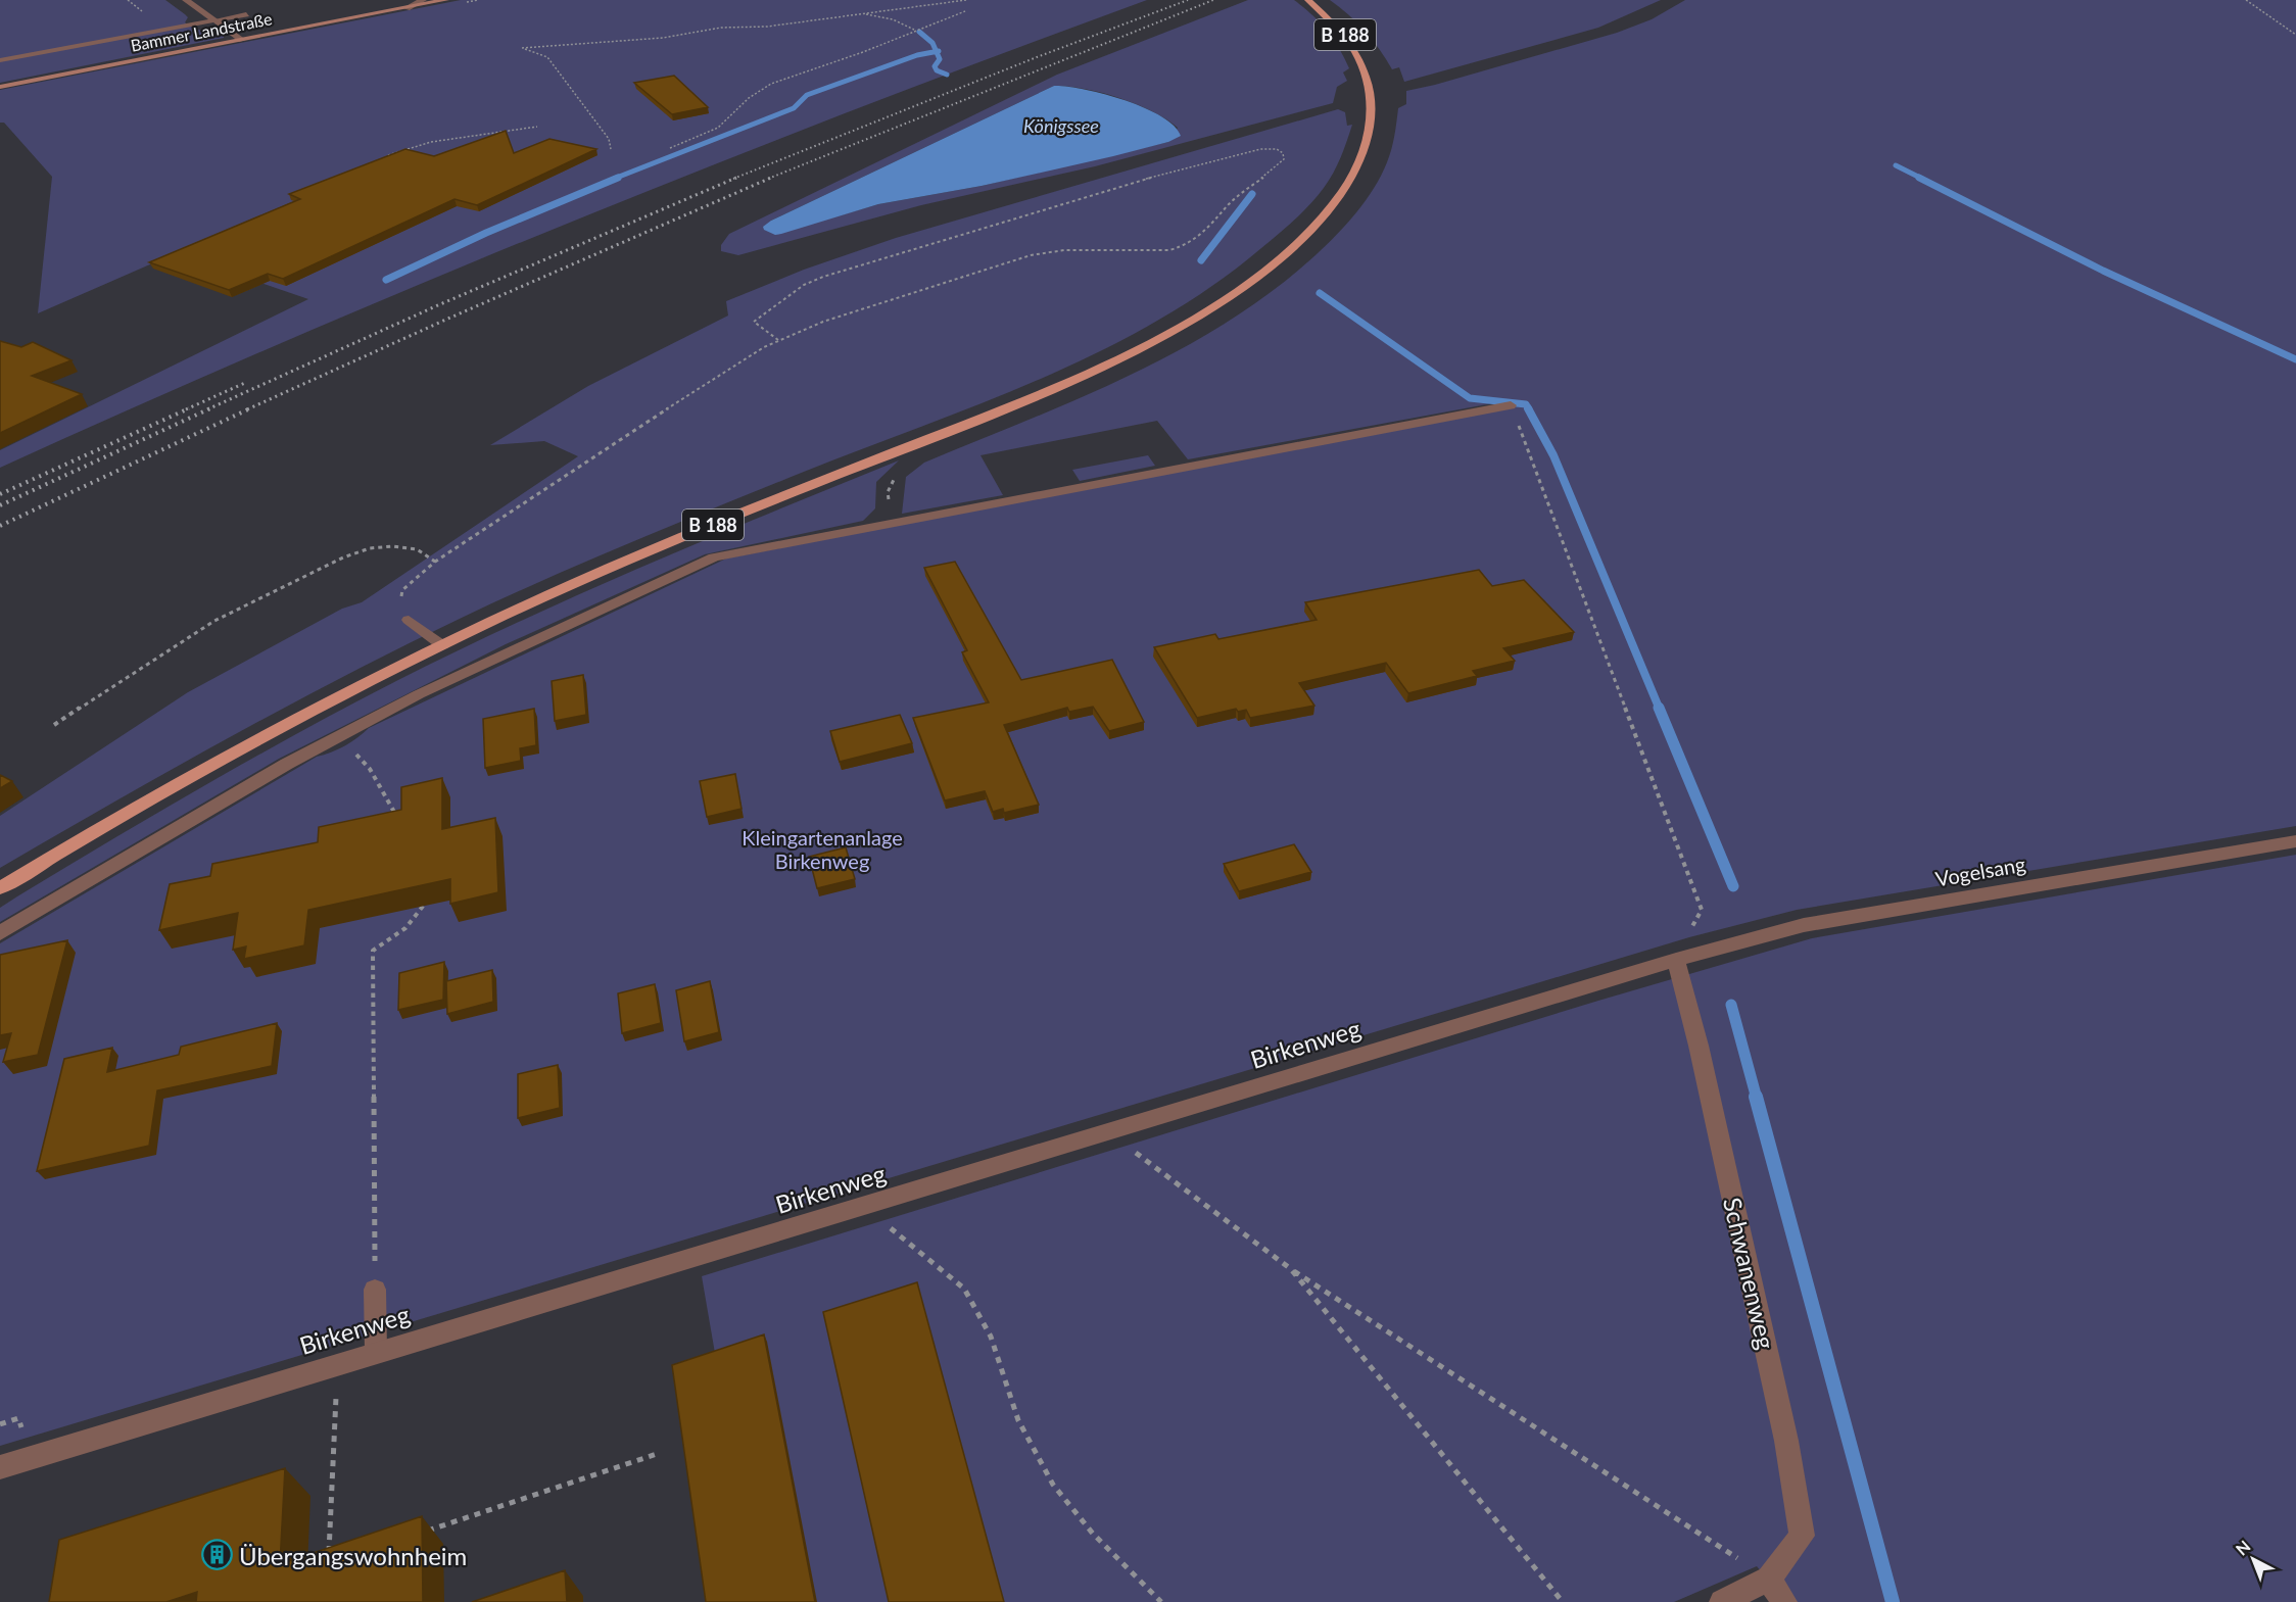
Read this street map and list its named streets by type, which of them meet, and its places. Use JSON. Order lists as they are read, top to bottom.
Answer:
{
  "streets": {
    "main road": ["Bammer Landstraße", "B 188"],
    "street": ["Vogelsang", "Birkenweg", "Schwanenweg"]
  },
  "crossings": [
    ["Vogelsang", "Birkenweg"],
    ["Vogelsang", "Schwanenweg"],
    ["Birkenweg", "Schwanenweg"]
  ],
  "water": ["Königssee"],
  "parks": ["Kleingartenanlage Birkenweg"],
  "places": {
    "building": ["Übergangswohnheim"]
  },
  "north": "top left"
}
